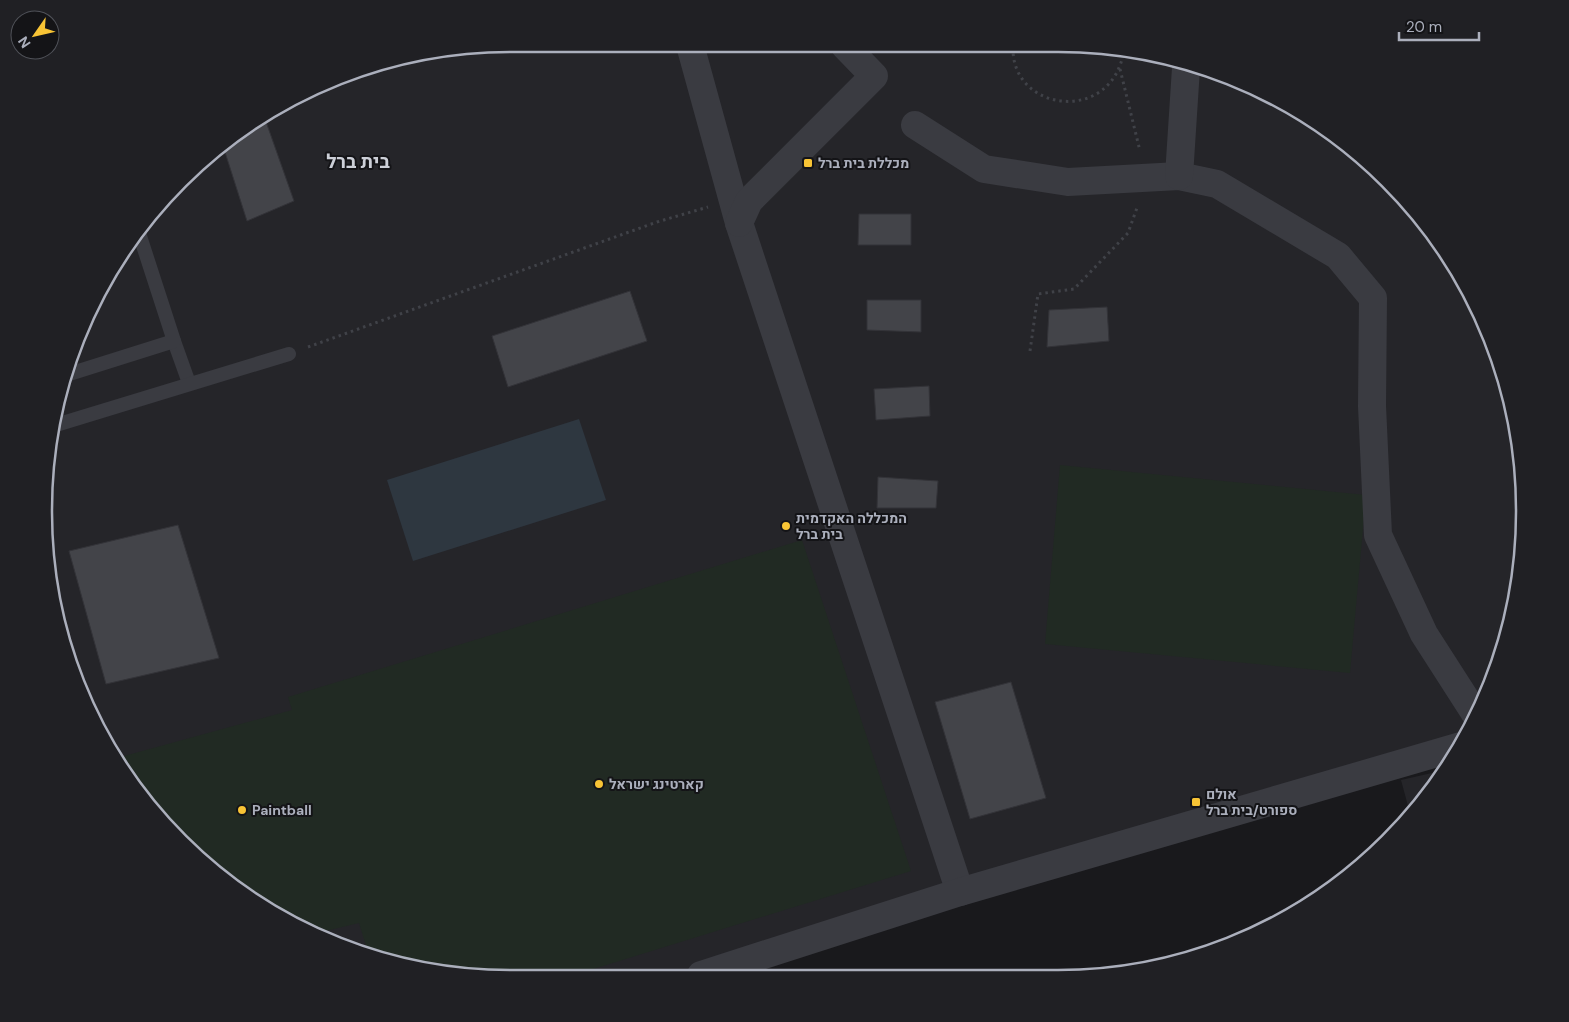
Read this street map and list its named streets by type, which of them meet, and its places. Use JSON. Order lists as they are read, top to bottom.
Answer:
{
  "districts": ["בית ברל"],
  "places": {
    "transit": ["מכללת בית ברל", "אולם ספורט/בית ברל"],
    "other": ["המכללה האקדמית בית ברל", "קארטינג ישראל", "Paintball"]
  },
  "scale_bar": "20 m",
  "north": "bottom left"
}
